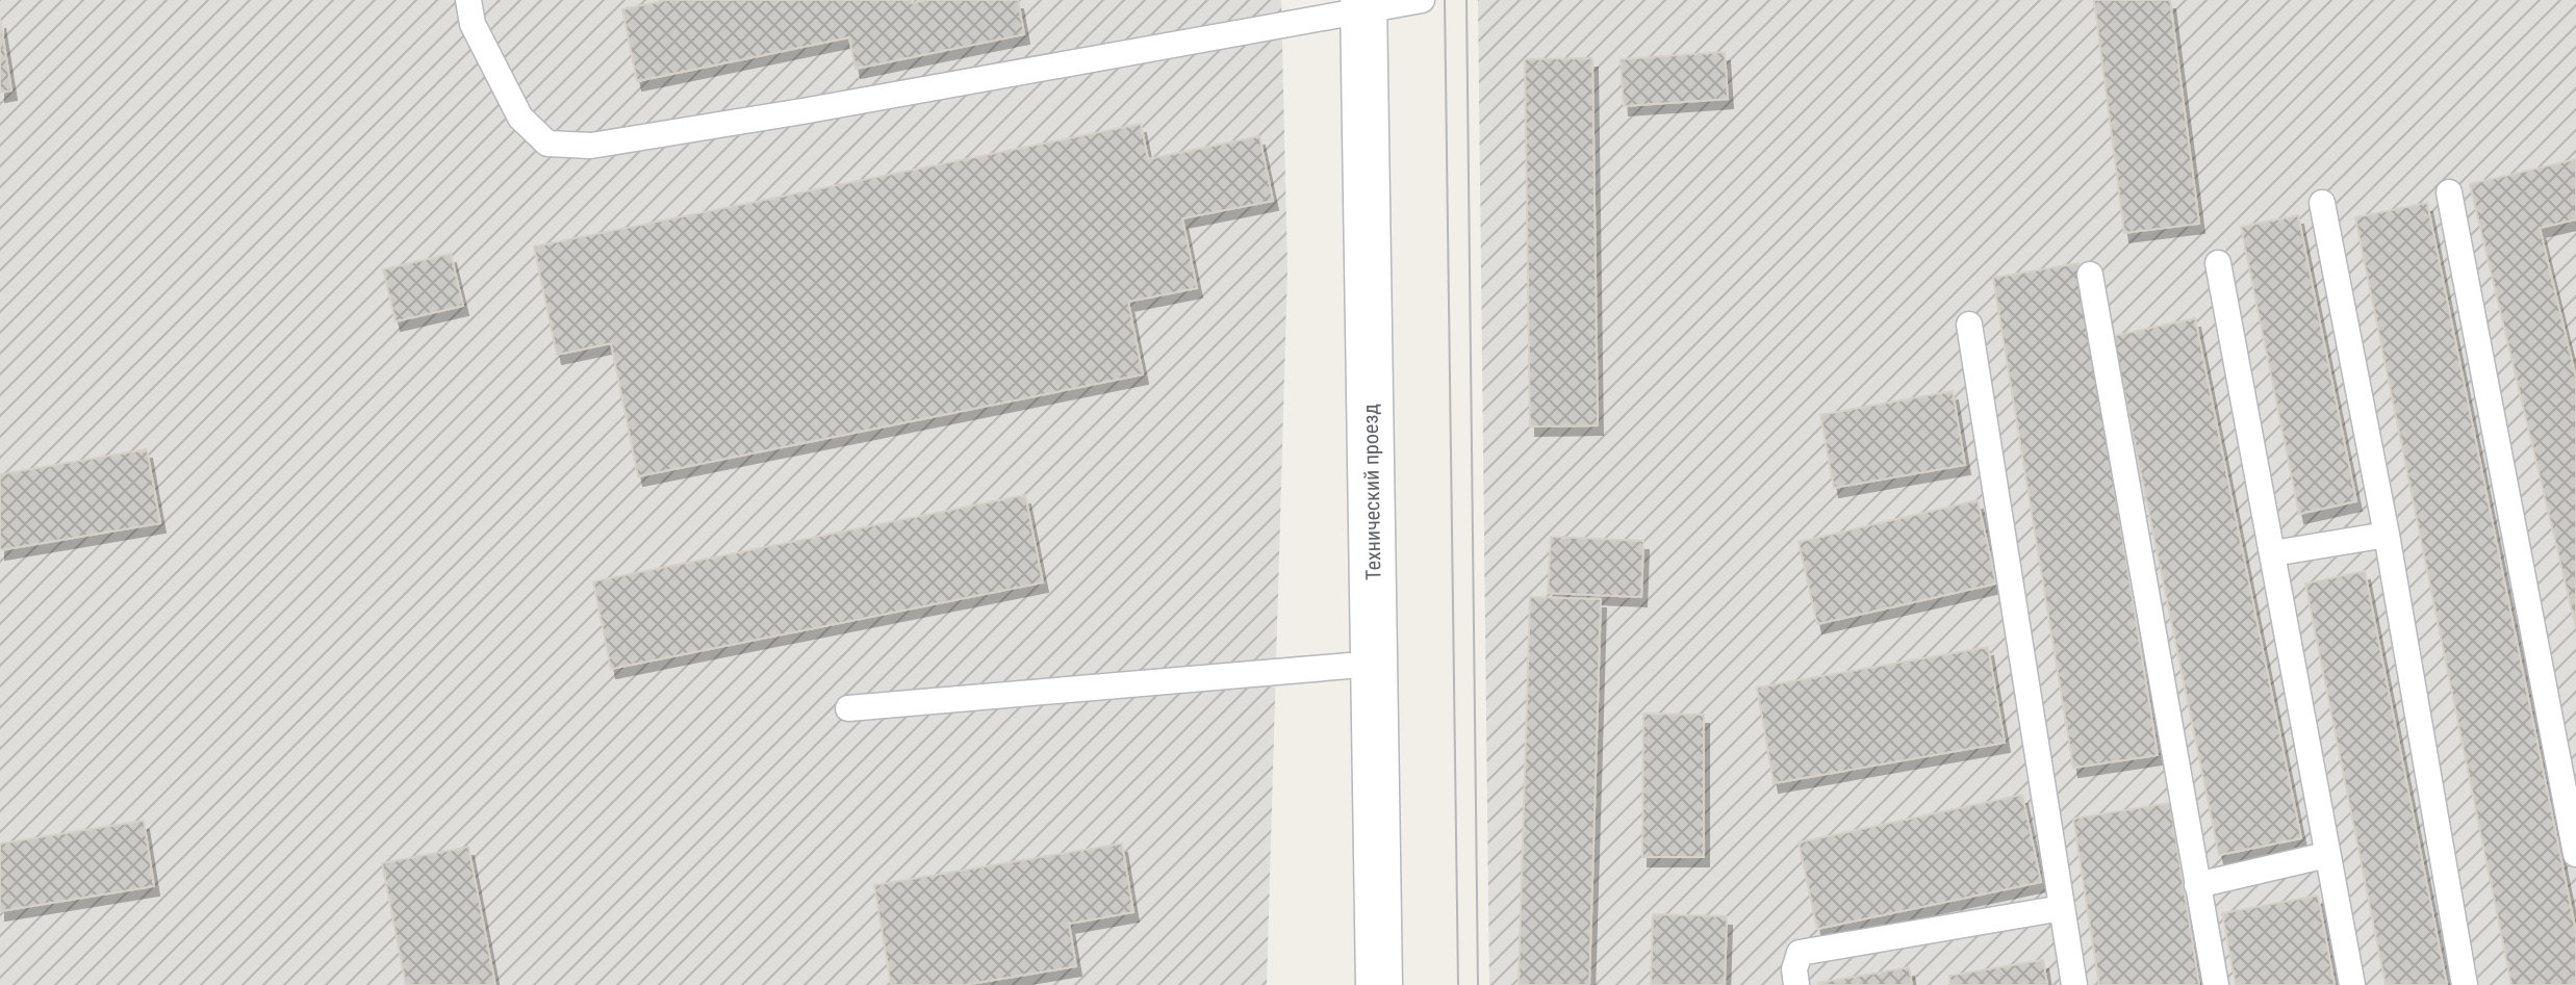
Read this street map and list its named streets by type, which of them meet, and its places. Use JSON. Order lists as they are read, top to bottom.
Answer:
{
  "streets": {
    "street": ["Технический проезд"]
  }
}
